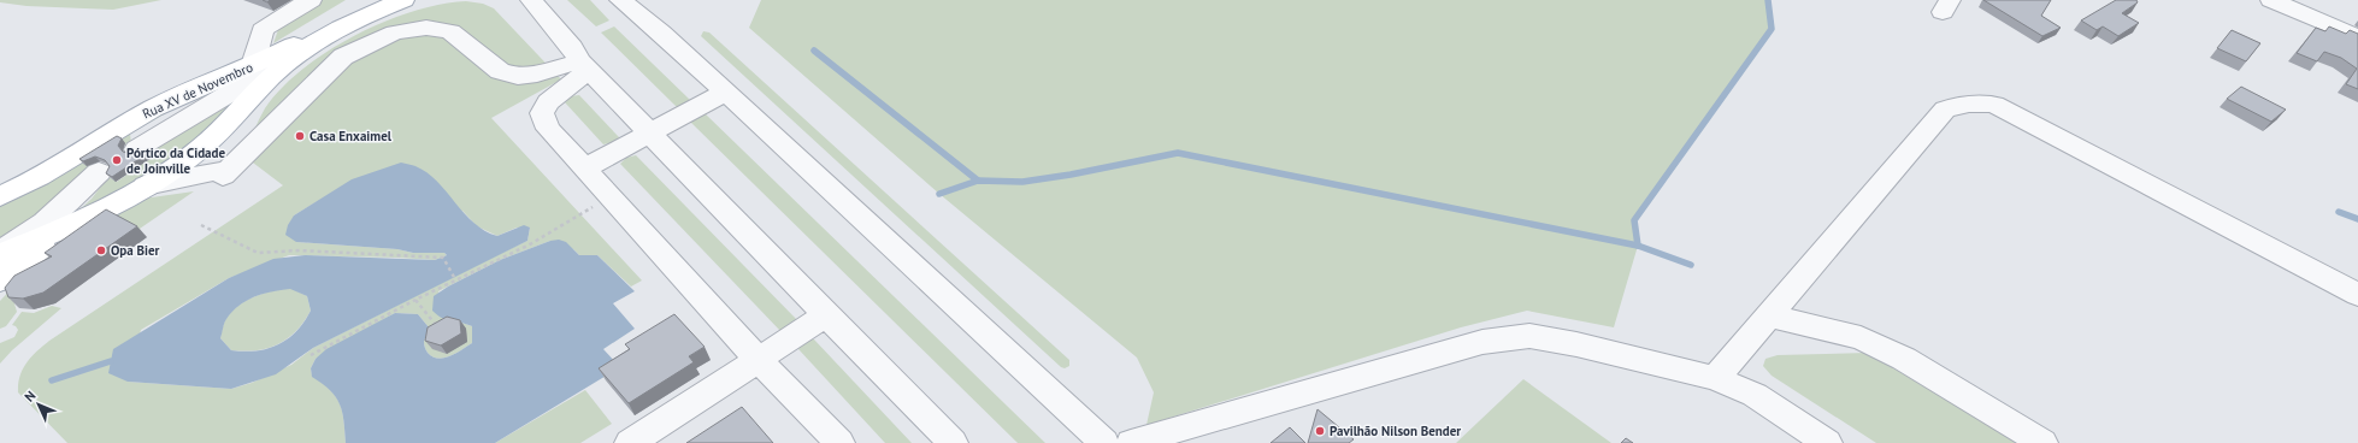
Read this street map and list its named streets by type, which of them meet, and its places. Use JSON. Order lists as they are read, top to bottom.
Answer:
{
  "streets": {
    "main road": ["Rua XV de Novembro"]
  },
  "places": [
    "Casa Enxaimel",
    "Pórtico da Cidade de Joinville",
    "Opa Bier",
    "Pavilhão Nilson Bender"
  ],
  "north": "top left"
}
